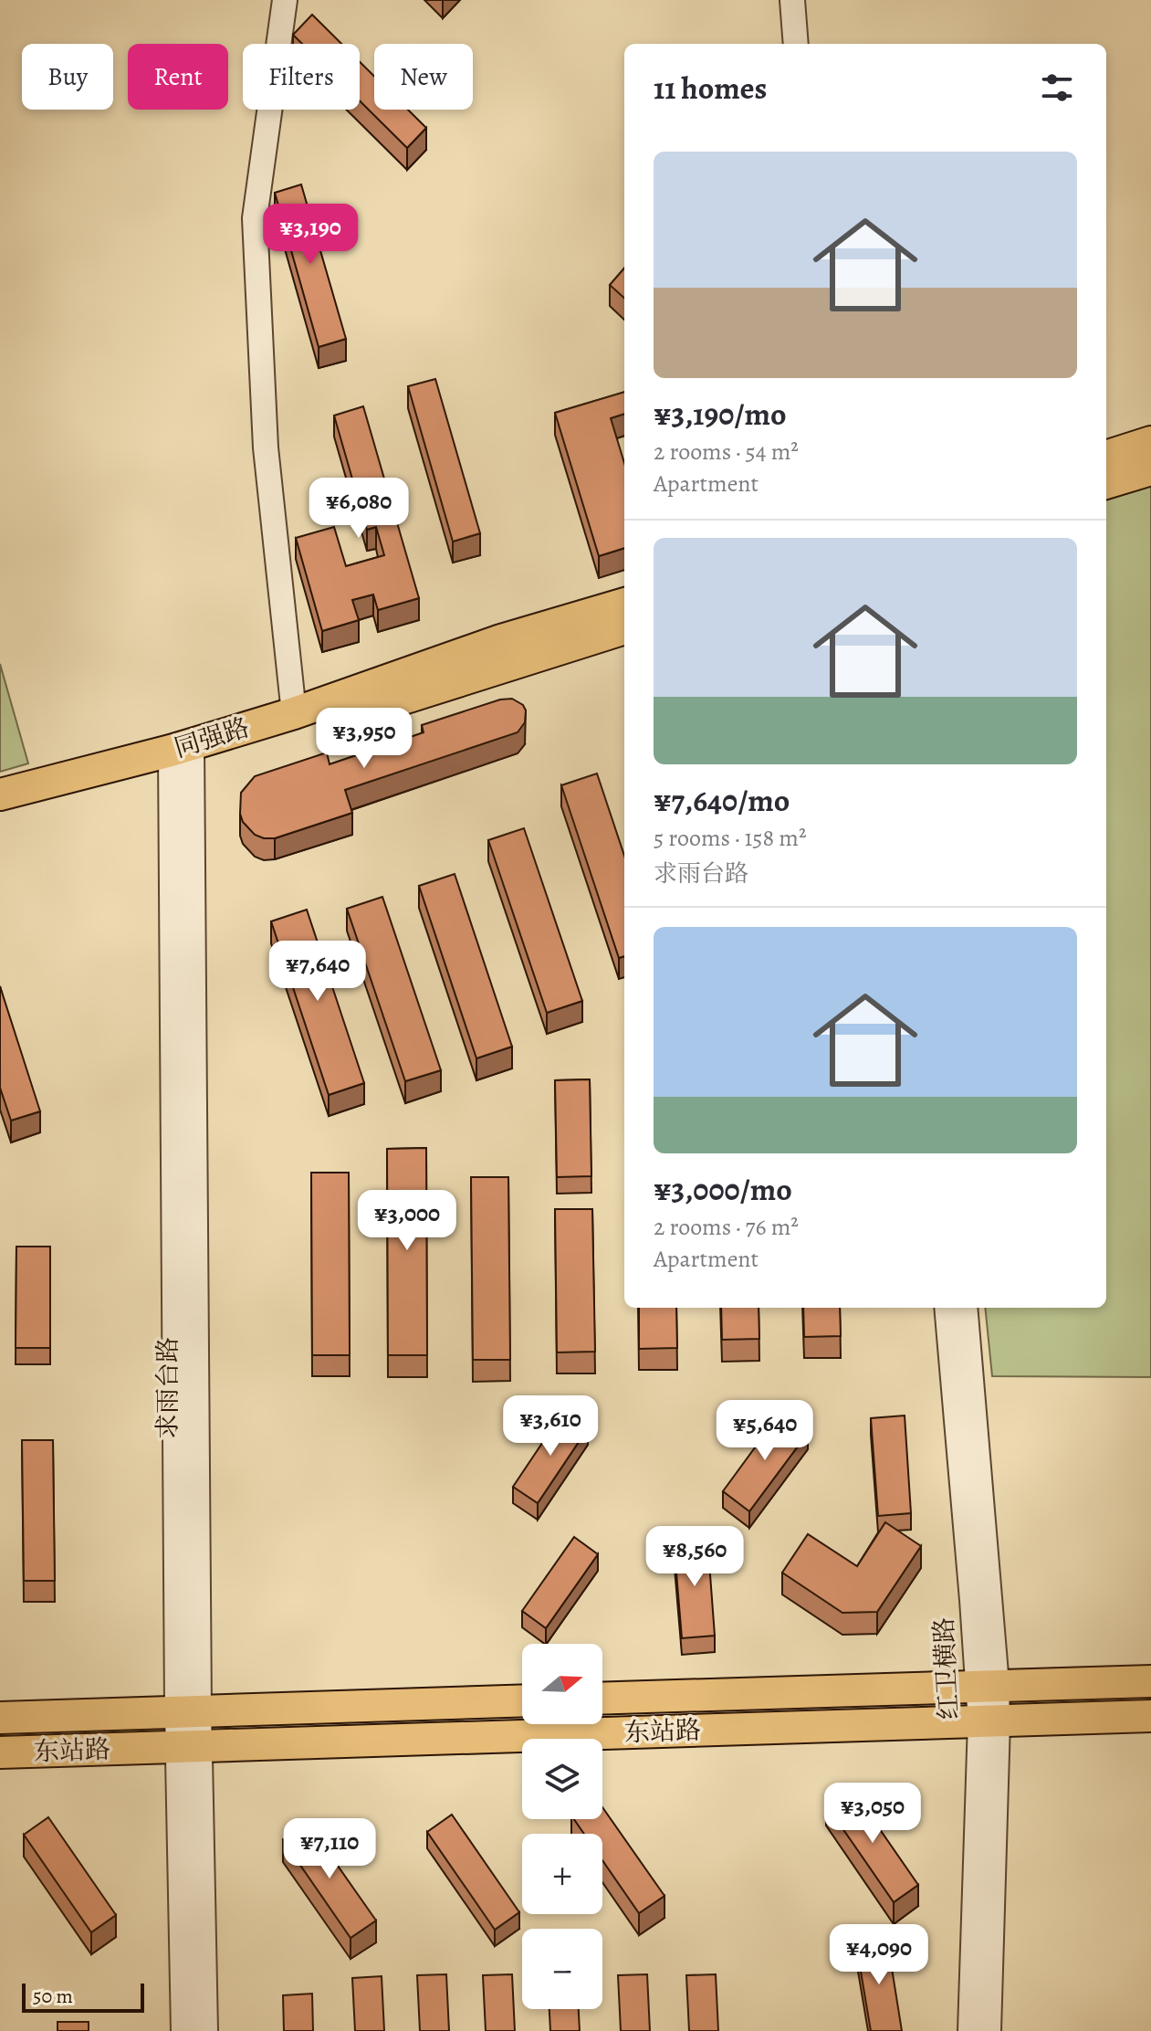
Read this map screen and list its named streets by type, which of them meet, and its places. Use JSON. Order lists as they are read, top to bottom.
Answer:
{
  "streets": {
    "main road": ["同强路", "东站路"],
    "street": ["求雨台路", "红卫横路"]
  },
  "crossings": [
    ["同强路", "求雨台路"],
    ["求雨台路", "东站路"],
    ["红卫横路", "东站路"]
  ],
  "scale_bar": "50 m",
  "north": "right",
  "page": {
    "chip": [
      "Buy",
      "Rent",
      "Filters",
      "New"
    ],
    "heading": "11 homes",
    "list": [
      {
        "name": "¥3,190/mo",
        "note": "2 rooms · 54 m² · Apartment"
      },
      {
        "name": "¥7,640/mo",
        "note": "5 rooms · 158 m² · 求雨台路"
      },
      {
        "name": "¥3,000/mo",
        "note": "2 rooms · 76 m² · Apartment"
      }
    ],
    "price": [
      "¥3,190",
      "¥6,080",
      "¥3,950",
      "¥7,640",
      "¥3,000",
      "¥3,610",
      "¥5,640",
      "¥8,560",
      "¥3,050",
      "¥7,110",
      "¥4,090"
    ],
    "map_buttons": ["+", "−"],
    "scale": "50 m"
  }
}
